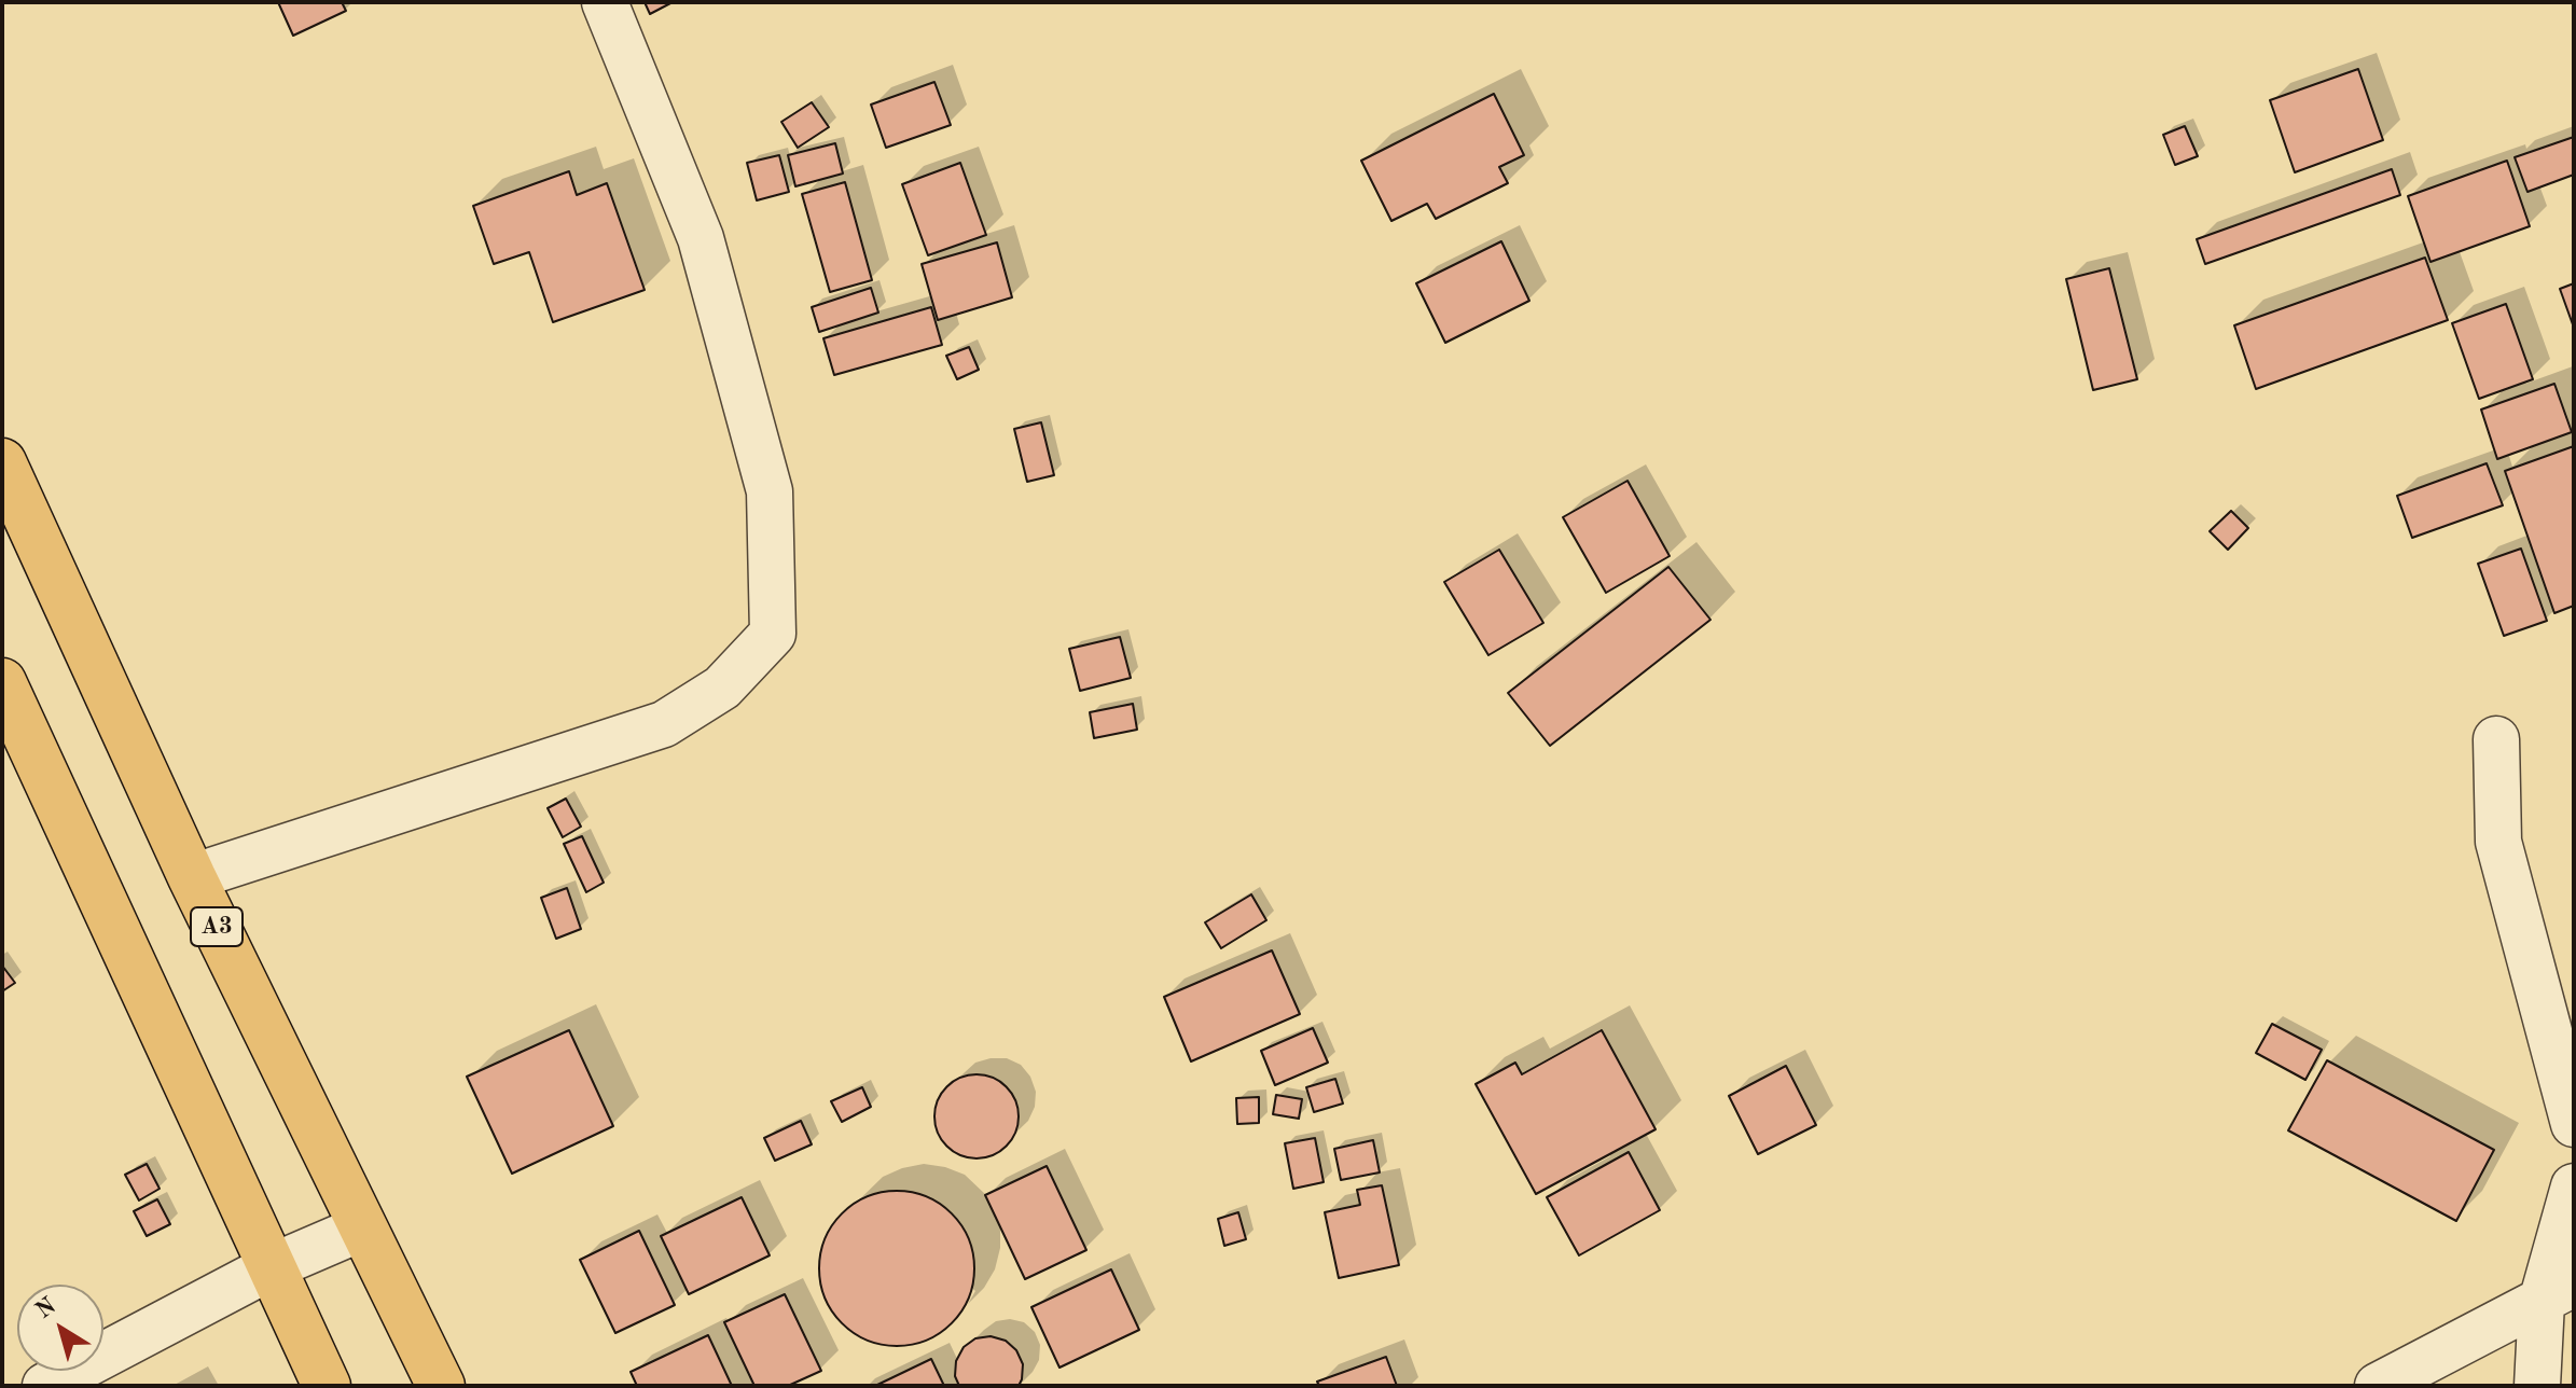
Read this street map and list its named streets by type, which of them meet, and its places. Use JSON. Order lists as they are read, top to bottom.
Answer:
{
  "streets": {
    "highway": ["A3"]
  },
  "north": "top left"
}
